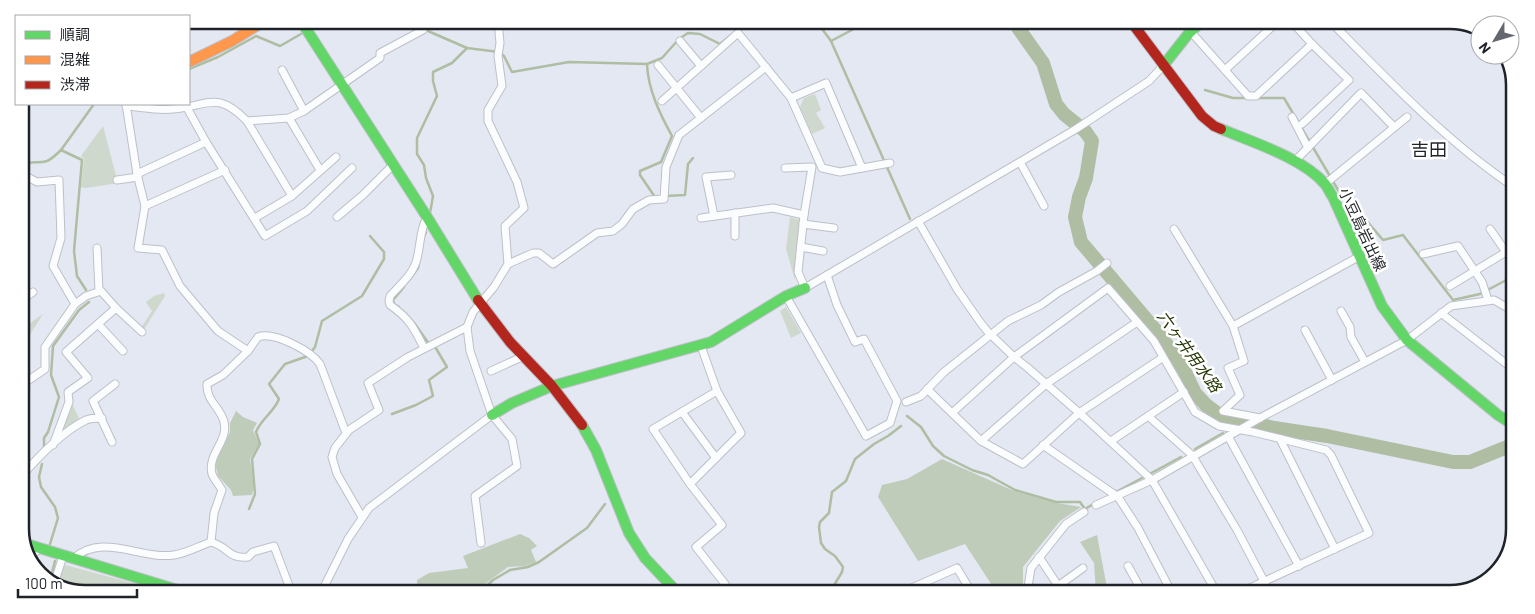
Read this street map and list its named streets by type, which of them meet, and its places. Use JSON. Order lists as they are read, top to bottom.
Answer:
{
  "streets": {
    "street": ["小豆島岩出線"]
  },
  "districts": ["吉田"],
  "water": ["六ヶ井用水路"],
  "legend": ["順調", "混雑", "渋滞"],
  "scale_bar": "100 m",
  "north": "bottom left"
}
